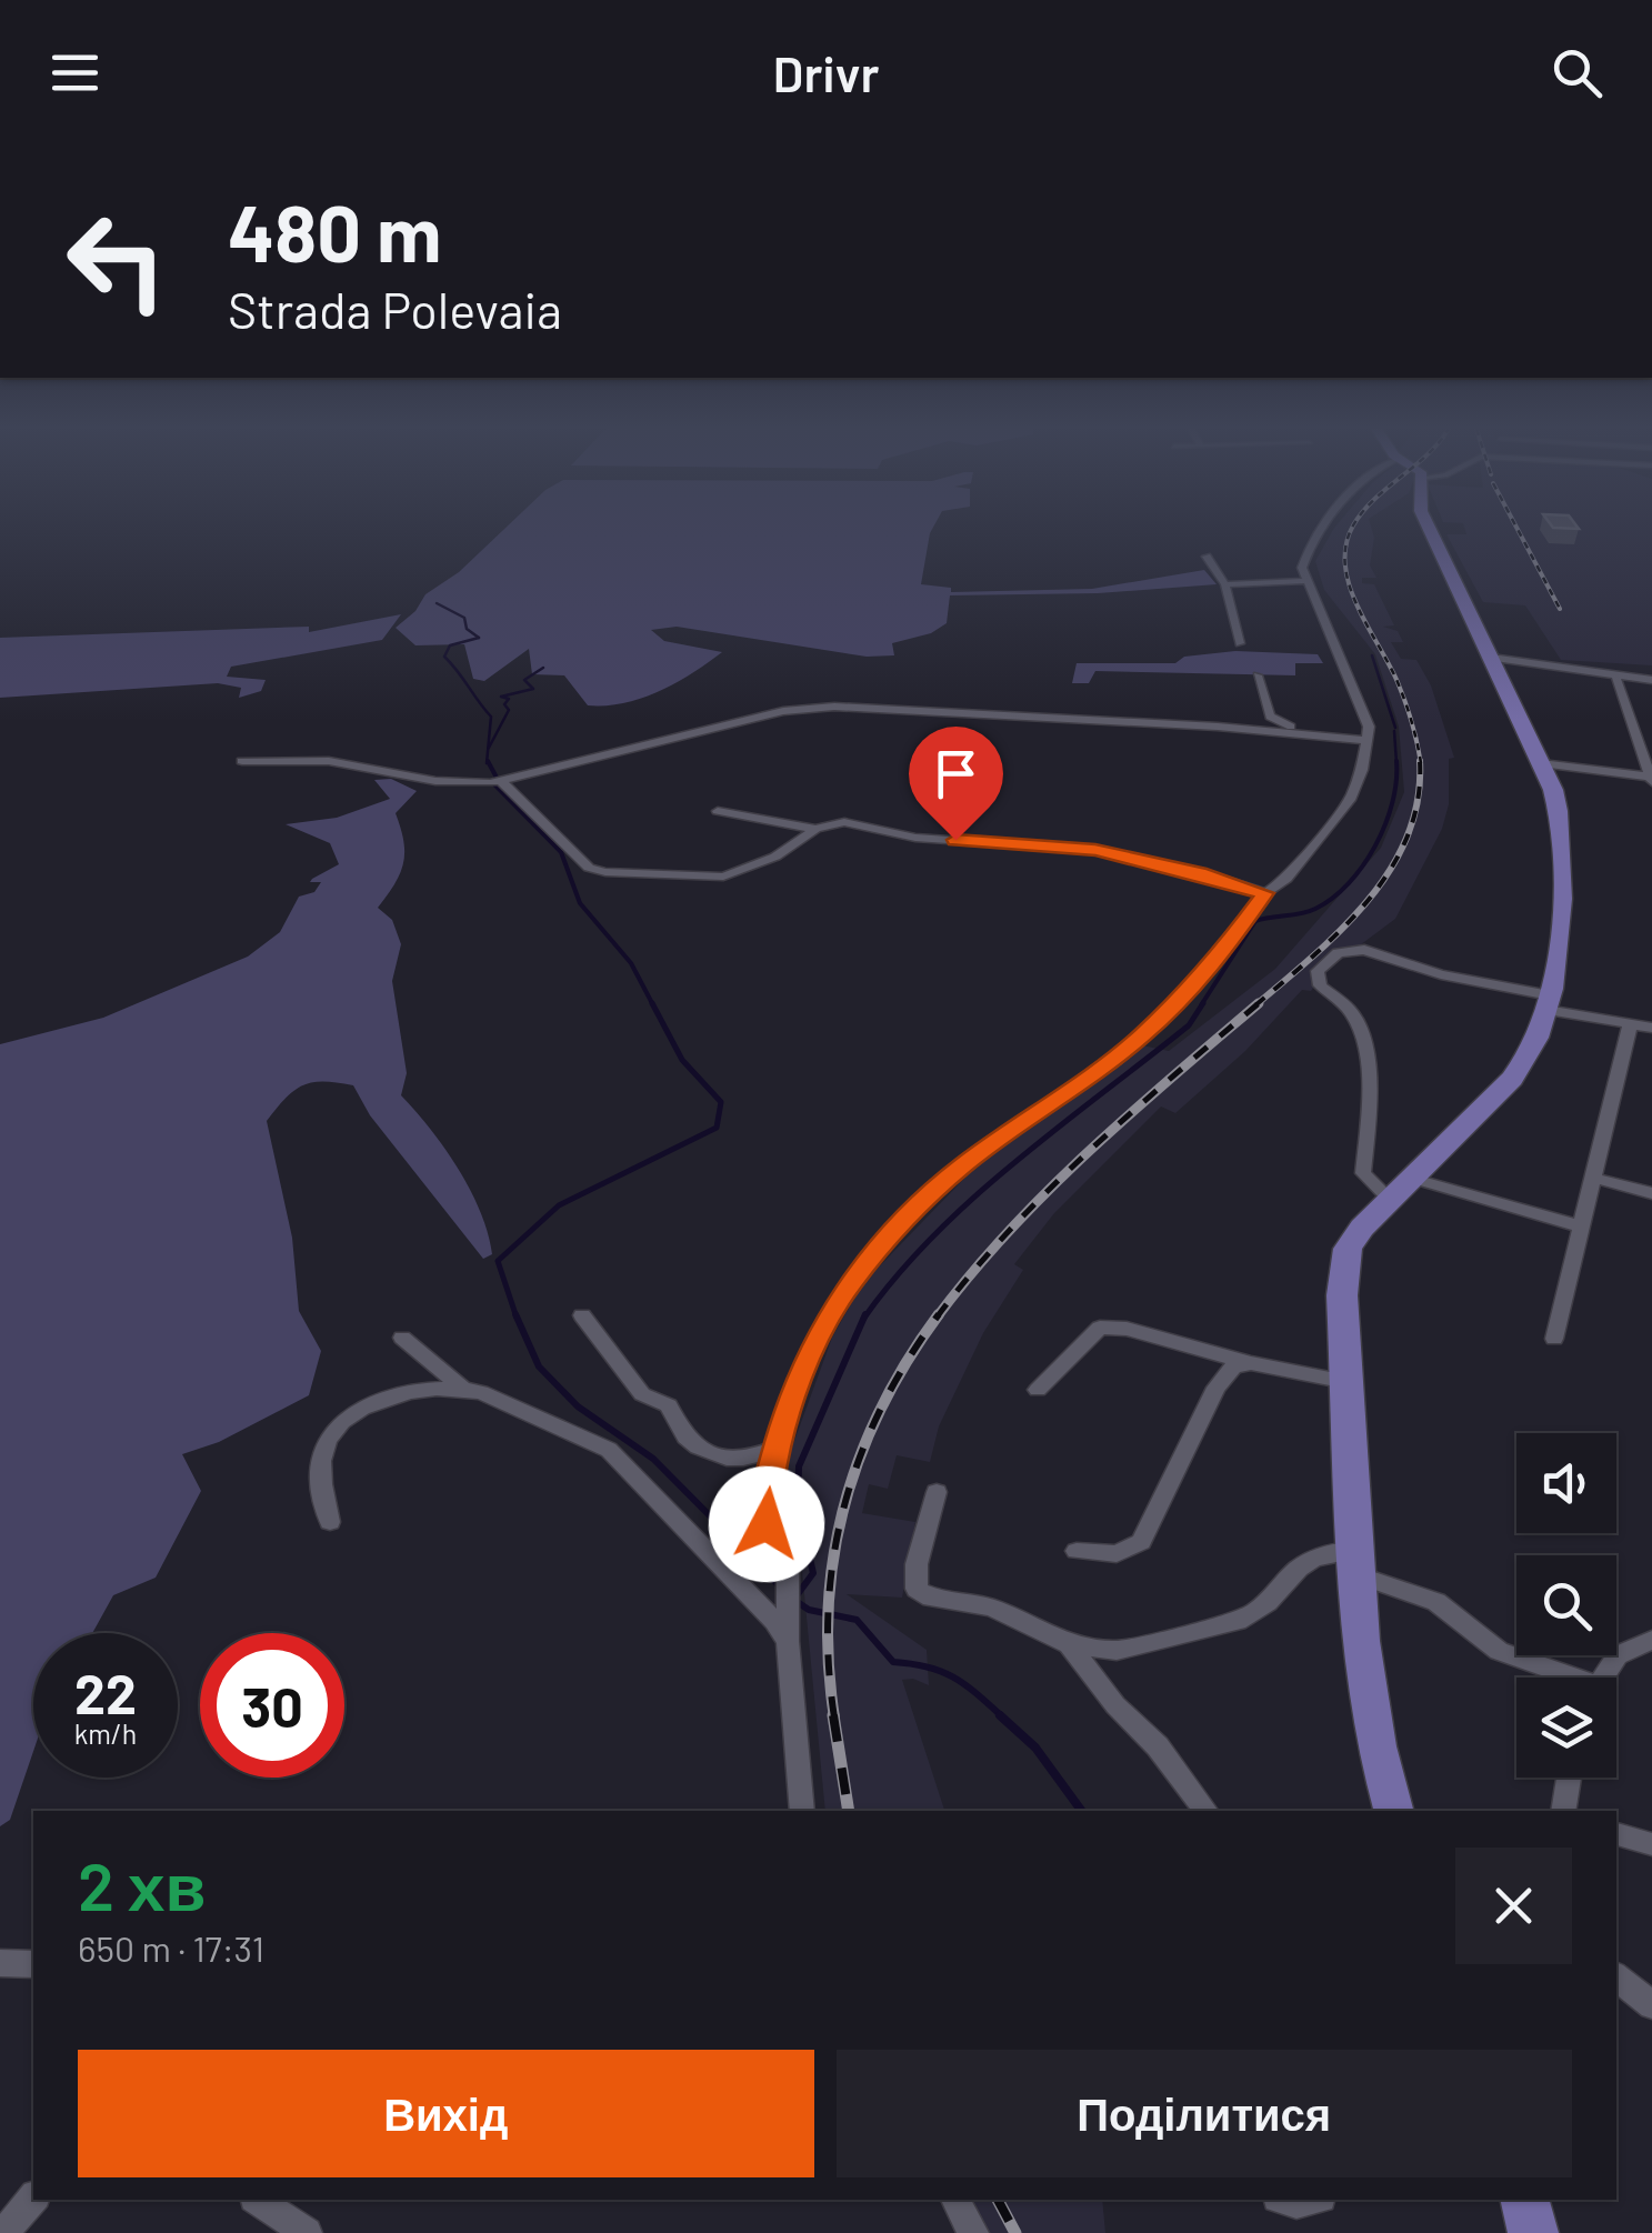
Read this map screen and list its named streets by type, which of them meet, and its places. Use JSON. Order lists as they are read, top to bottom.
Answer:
{
  "page": {
    "header": "Drivr",
    "turn": ["480 m", "Strada Polevaia"],
    "speed": "22 km/h",
    "limit": "30",
    "heading": ["2 хв", "650 m · 17:31"],
    "buttons": ["Вихід", "Поділитися"]
  }
}
